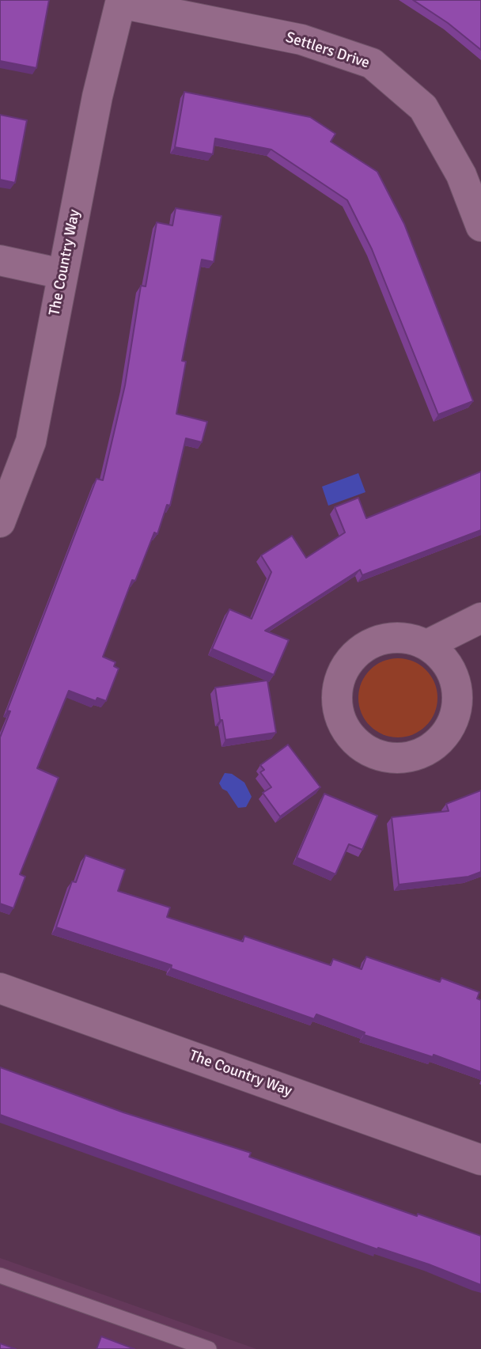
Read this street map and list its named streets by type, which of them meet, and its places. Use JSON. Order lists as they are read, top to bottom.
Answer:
{
  "streets": {
    "street": ["Settlers Drive", "The Country Way"]
  },
  "crossings": [
    ["Settlers Drive", "The Country Way"]
  ]
}
